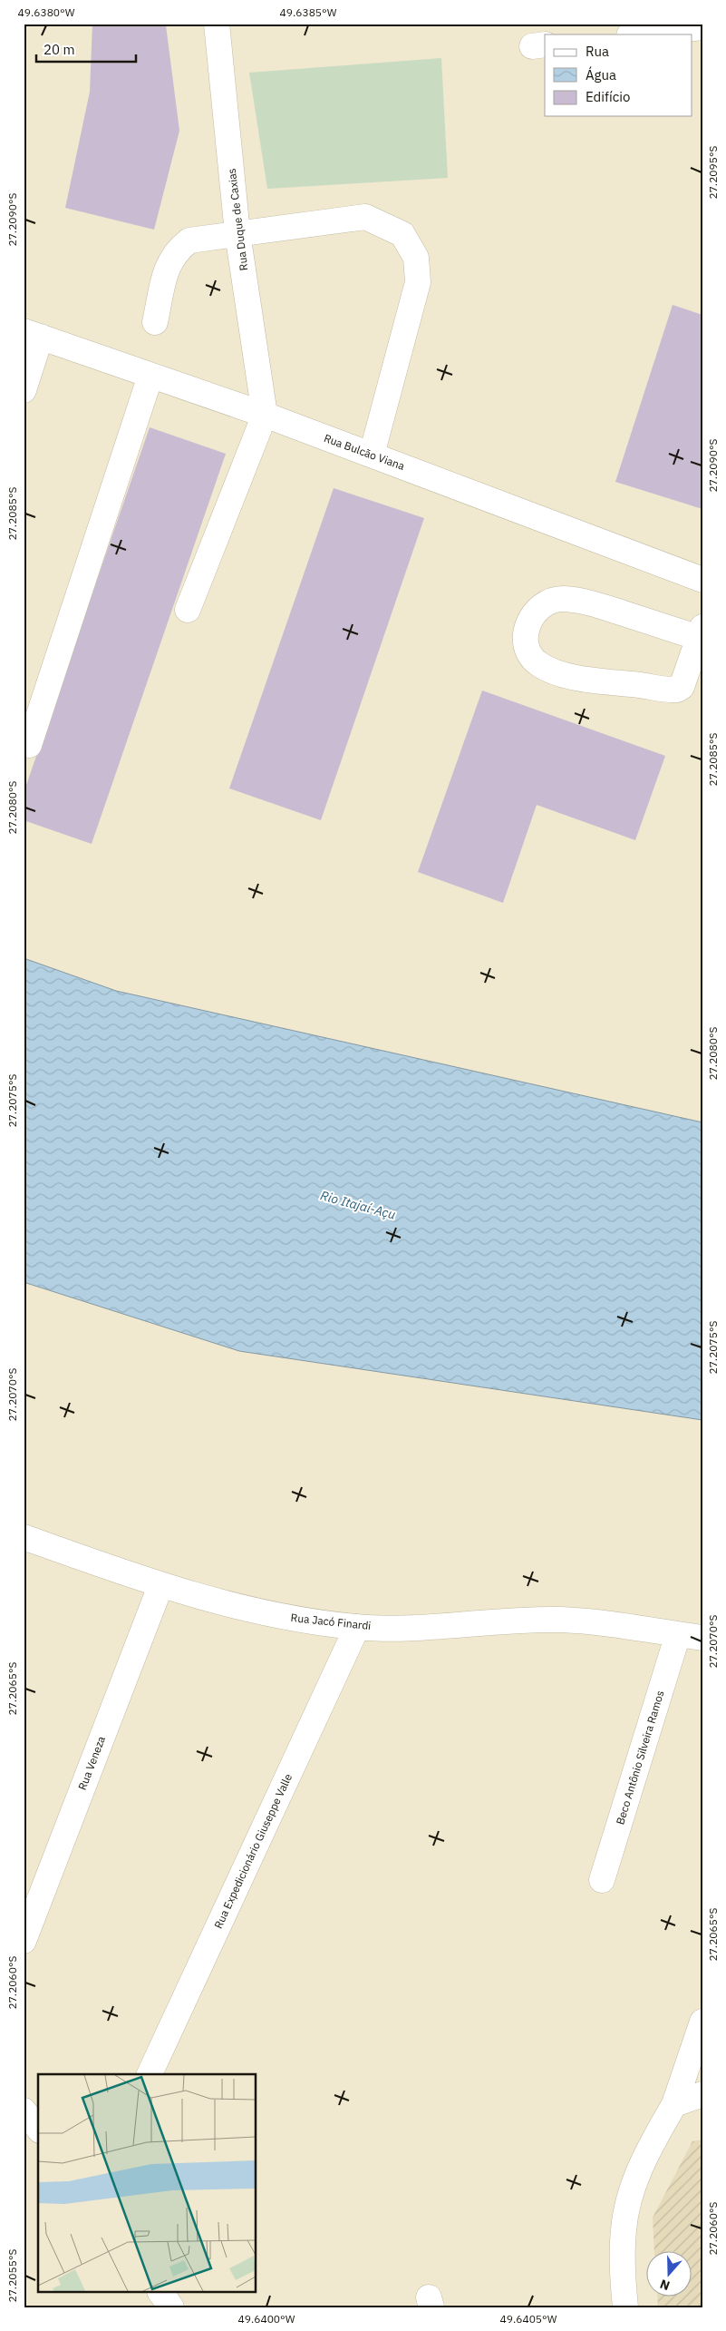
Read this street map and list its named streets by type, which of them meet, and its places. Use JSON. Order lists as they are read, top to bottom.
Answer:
{
  "streets": {
    "street": [
      "Rua Duque de Caxias",
      "Rua Bulcão Viana",
      "Rua Jacó Finardi",
      "Beco Antônio Silveira Ramos",
      "Rua Veneza",
      "Rua Expedicionário Giuseppe Valle"
    ]
  },
  "crossings": [
    ["Rua Duque de Caxias", "Rua Bulcão Viana"],
    ["Rua Jacó Finardi", "Beco Antônio Silveira Ramos"],
    ["Rua Jacó Finardi", "Rua Veneza"],
    ["Rua Jacó Finardi", "Rua Expedicionário Giuseppe Valle"]
  ],
  "water": ["Rio Itajaí-Açu"],
  "legend": ["Rua", "Água", "Edifício"],
  "scale_bar": "20 m",
  "north": "bottom",
  "coordinates": [
    "49.6380°W",
    "49.6385°W",
    "27.2095°S",
    "27.2090°S",
    "27.2085°S",
    "27.2080°S",
    "27.2075°S",
    "27.2070°S",
    "27.2065°S",
    "27.2060°S",
    "27.2055°S",
    "49.6400°W",
    "49.6405°W"
  ]
}
